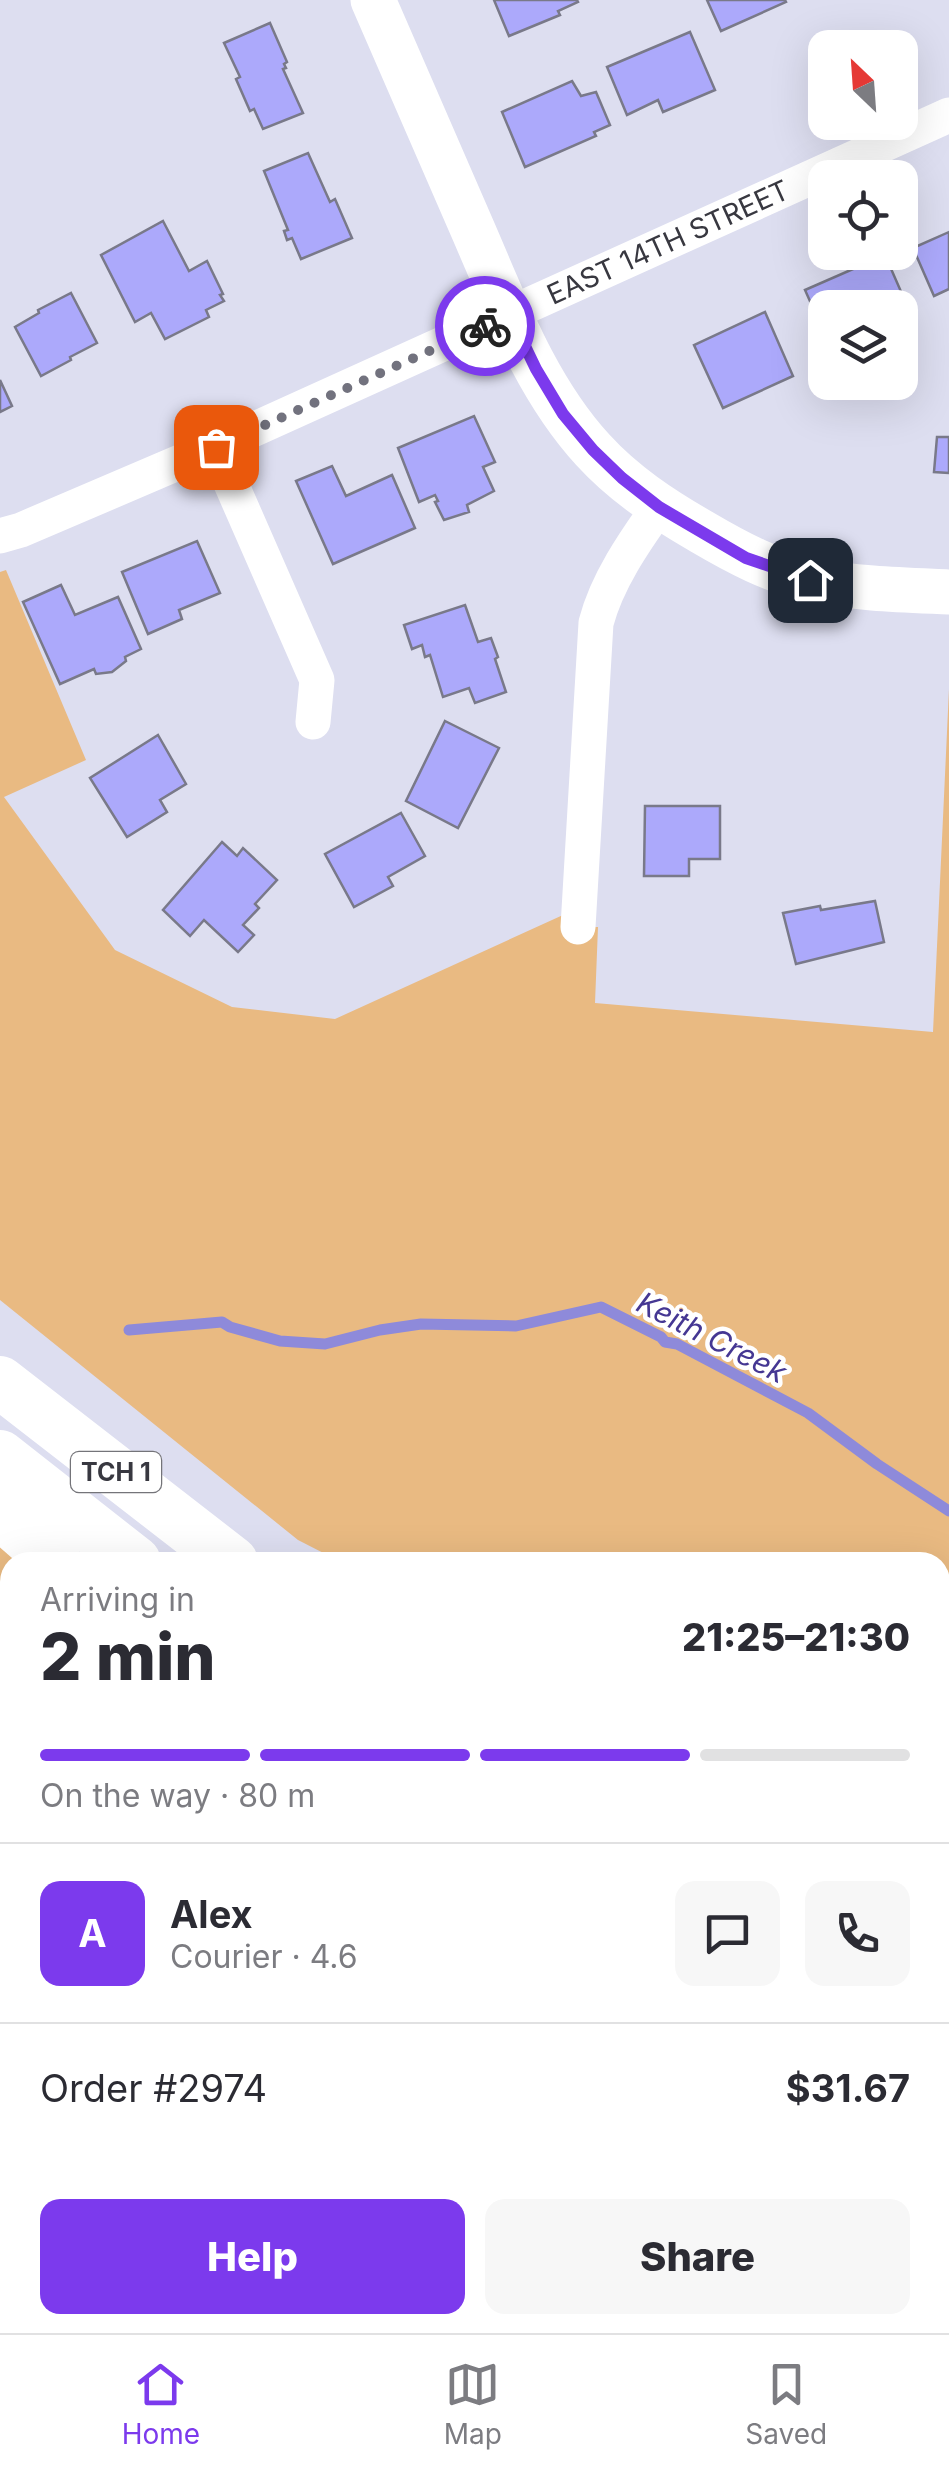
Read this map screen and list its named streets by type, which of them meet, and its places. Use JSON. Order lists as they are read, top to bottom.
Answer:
{
  "streets": {
    "highway": ["TCH 1"],
    "street": ["EAST 14TH STREET"]
  },
  "water": ["Keith Creek"],
  "north": "top left",
  "page": {
    "heading": ["2 min", "Arriving in", "21:25–21:30"],
    "panel": [
      "Alex",
      "Courier · 4.6",
      "Order #2974",
      "$31.67"
    ],
    "bar": "On the way · 80 m",
    "round": "A",
    "buttons": ["Help", "Share"],
    "tabs": ["Home", "Map", "Saved"]
  }
}
